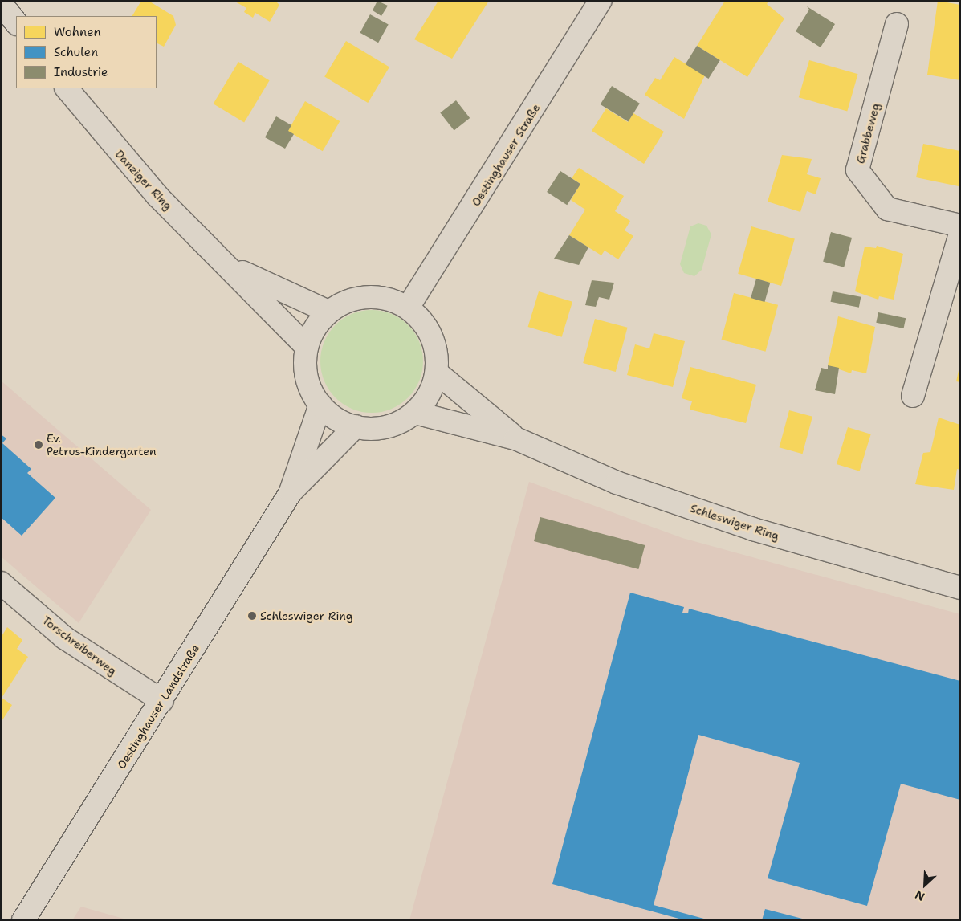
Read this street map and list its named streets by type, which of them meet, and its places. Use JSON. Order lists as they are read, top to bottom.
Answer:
{
  "streets": {
    "street": [
      "Grabbeweg",
      "Oestinghauser Straße",
      "Danziger Ring",
      "Schleswiger Ring",
      "Torschreiberweg",
      "Oestinghauser Landstraße"
    ]
  },
  "crossings": [
    ["Oestinghauser Straße", "Danziger Ring"],
    ["Oestinghauser Straße", "Schleswiger Ring"],
    ["Oestinghauser Straße", "Oestinghauser Landstraße"],
    ["Danziger Ring", "Schleswiger Ring"],
    ["Danziger Ring", "Oestinghauser Landstraße"],
    ["Schleswiger Ring", "Oestinghauser Landstraße"],
    ["Torschreiberweg", "Oestinghauser Landstraße"]
  ],
  "places": ["Ev. Petrus-Kindergarten", "Schleswiger Ring"],
  "legend": ["Wohnen", "Schulen", "Industrie"],
  "north": "bottom left"
}
